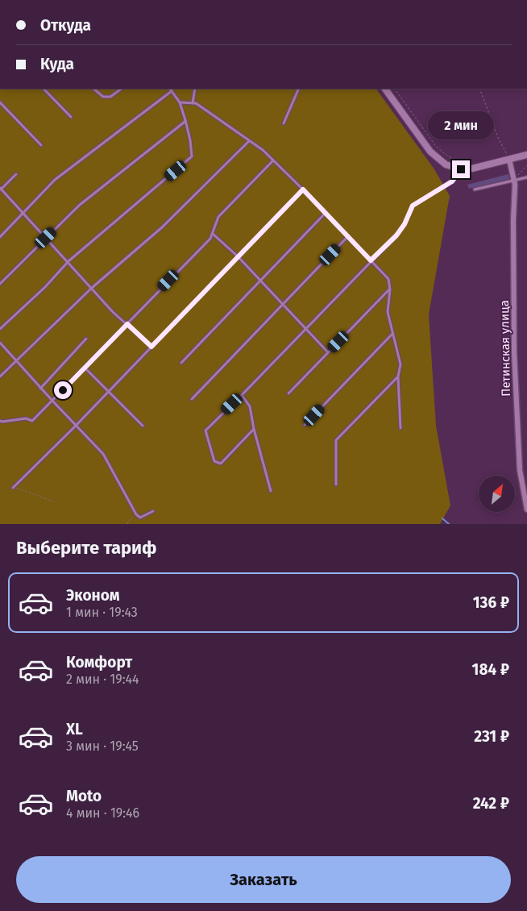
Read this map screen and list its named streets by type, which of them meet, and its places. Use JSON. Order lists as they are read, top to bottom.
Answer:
{
  "streets": {
    "street": ["Петинская улица"]
  },
  "north": "top right",
  "page": {
    "banner": ["Откуда", "Куда"],
    "bubble": "2 мин",
    "heading": "Выберите тариф",
    "list": [
      {
        "name": "Эконом",
        "note": "1 мин · 19:43",
        "value": "136 ₽"
      },
      {
        "name": "Комфорт",
        "note": "2 мин · 19:44",
        "value": "184 ₽"
      },
      {
        "name": "XL",
        "note": "3 мин · 19:45",
        "value": "231 ₽"
      },
      {
        "name": "Moto",
        "note": "4 мин · 19:46",
        "value": "242 ₽"
      }
    ],
    "buttons": "Заказать"
  }
}
